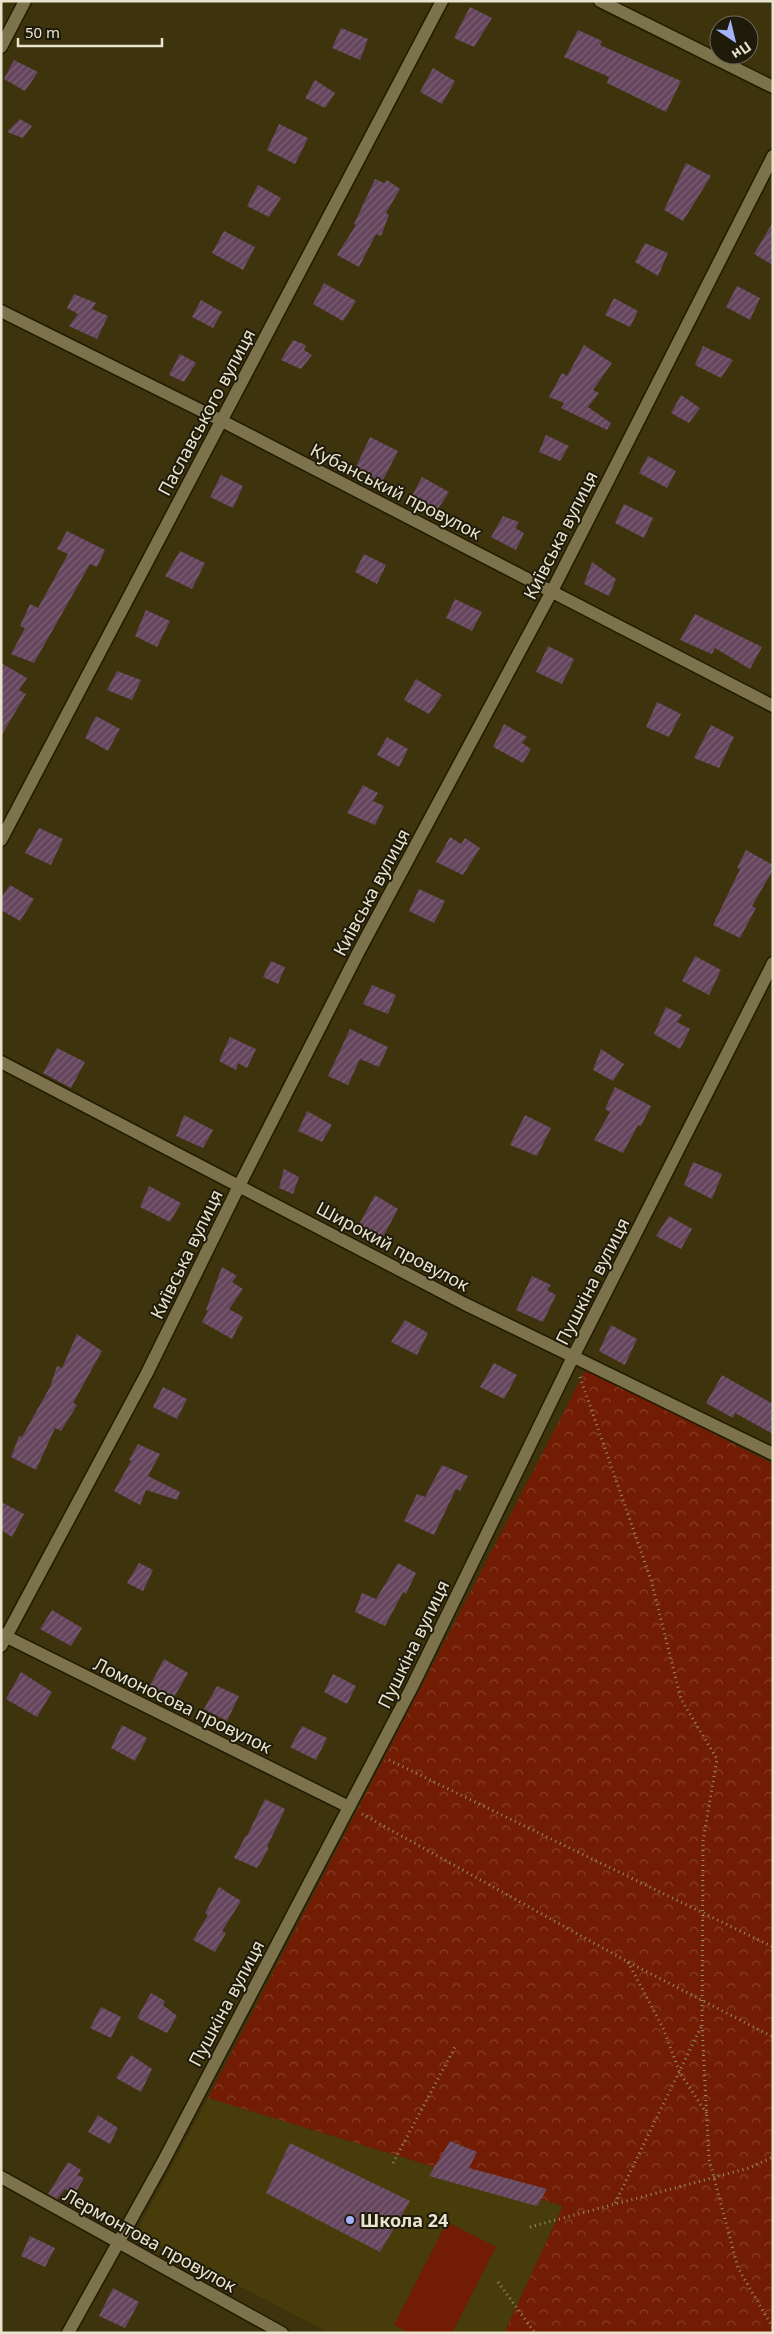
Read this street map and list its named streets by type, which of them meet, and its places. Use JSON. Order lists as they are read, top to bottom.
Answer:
{
  "streets": {
    "street": [
      "Паславського вулиця",
      "Кубанський провулок",
      "Київська вулиця",
      "Широкий провулок",
      "Пушкіна вулиця",
      "Ломоносова провулок",
      "Лермонтова провулок"
    ]
  },
  "crossings": [
    ["Паславського вулиця", "Кубанський провулок"],
    ["Кубанський провулок", "Київська вулиця"],
    ["Київська вулиця", "Широкий провулок"],
    ["Київська вулиця", "Ломоносова провулок"],
    ["Широкий провулок", "Пушкіна вулиця"],
    ["Пушкіна вулиця", "Ломоносова провулок"],
    ["Пушкіна вулиця", "Лермонтова провулок"]
  ],
  "places": ["Школа 24"],
  "scale_bar": "50 m",
  "north": "bottom right"
}
